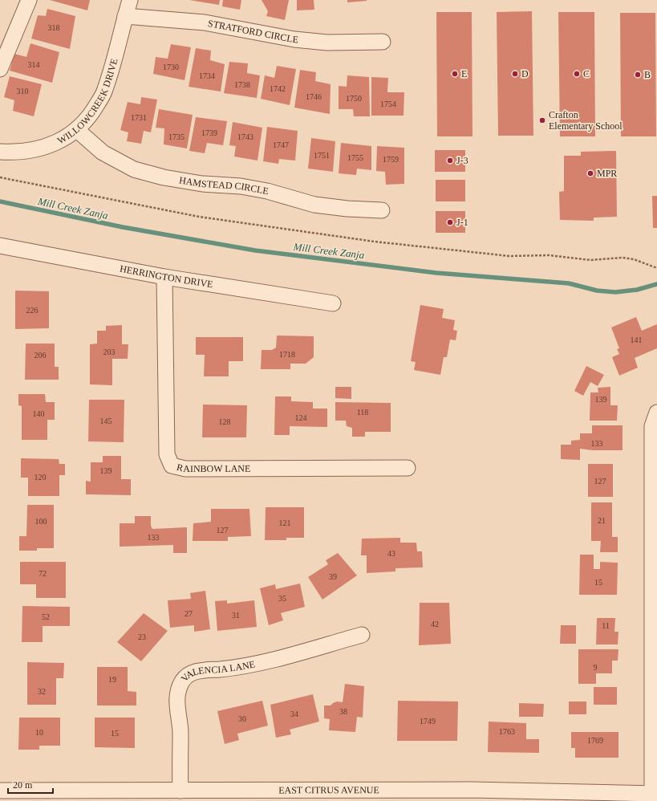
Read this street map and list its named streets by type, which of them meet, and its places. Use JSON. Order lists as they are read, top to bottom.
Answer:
{
  "streets": {
    "street": [
      "STRATFORD CIRCLE",
      "WILLOWCREEK DRIVE",
      "HAMSTEAD CIRCLE",
      "HERRINGTON DRIVE",
      "RAINBOW LANE",
      "VALENCIA LANE",
      "EAST CITRUS AVENUE"
    ]
  },
  "crossings": [
    ["STRATFORD CIRCLE", "WILLOWCREEK DRIVE"],
    ["WILLOWCREEK DRIVE", "HAMSTEAD CIRCLE"],
    ["HERRINGTON DRIVE", "RAINBOW LANE"],
    ["VALENCIA LANE", "EAST CITRUS AVENUE"]
  ],
  "water": ["Mill Creek Zanja"],
  "places": [
    "E",
    "D",
    "C",
    "B",
    "Crafton Elementary School",
    "J-3",
    "MPR",
    "J-1"
  ],
  "house_numbers": [
    "318",
    "314",
    "1730",
    "1734",
    "1738",
    "1742",
    "310",
    "1746",
    "1750",
    "1754",
    "1731",
    "1739",
    "1735",
    "1743",
    "1747",
    "1751",
    "1755",
    "1759",
    "226",
    "141",
    "203",
    "1718",
    "206",
    "139",
    "118",
    "140",
    "124",
    "145",
    "128",
    "133",
    "139",
    "120",
    "127",
    "21",
    "100",
    "121",
    "127",
    "133",
    "43",
    "72",
    "39",
    "15",
    "35",
    "27",
    "31",
    "52",
    "42",
    "11",
    "23",
    "9",
    "19",
    "32",
    "38",
    "34",
    "30",
    "1749",
    "1763",
    "10",
    "15",
    "1769"
  ],
  "scale_bar": "20 m"
}
